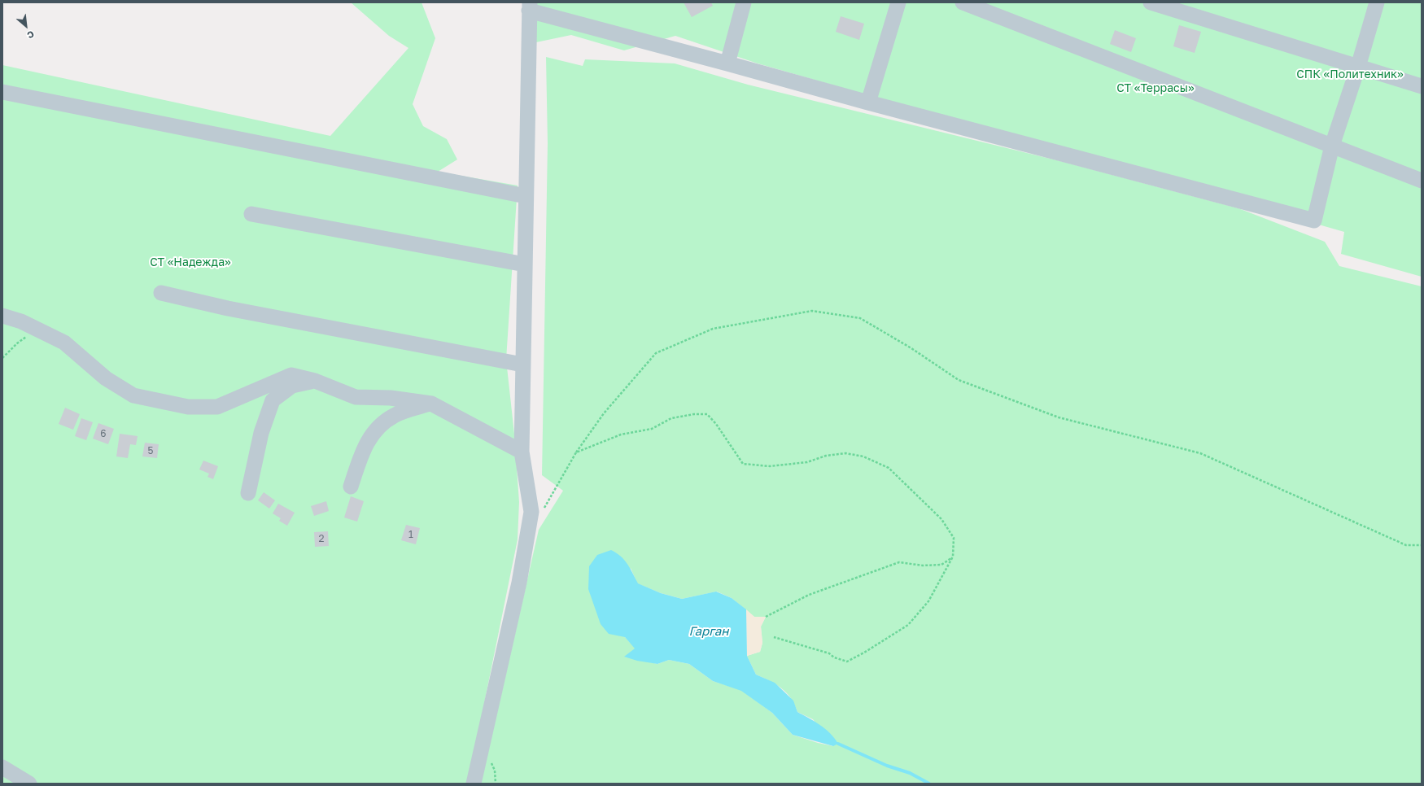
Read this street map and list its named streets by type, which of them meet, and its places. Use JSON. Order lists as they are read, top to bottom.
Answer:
{
  "water": ["Гарган"],
  "parks": ["СПК «Политехник»", "СТ «Террасы»", "СТ «Надежда»"],
  "house_numbers": [
    "6",
    "5",
    "1",
    "2"
  ],
  "north": "bottom right"
}
